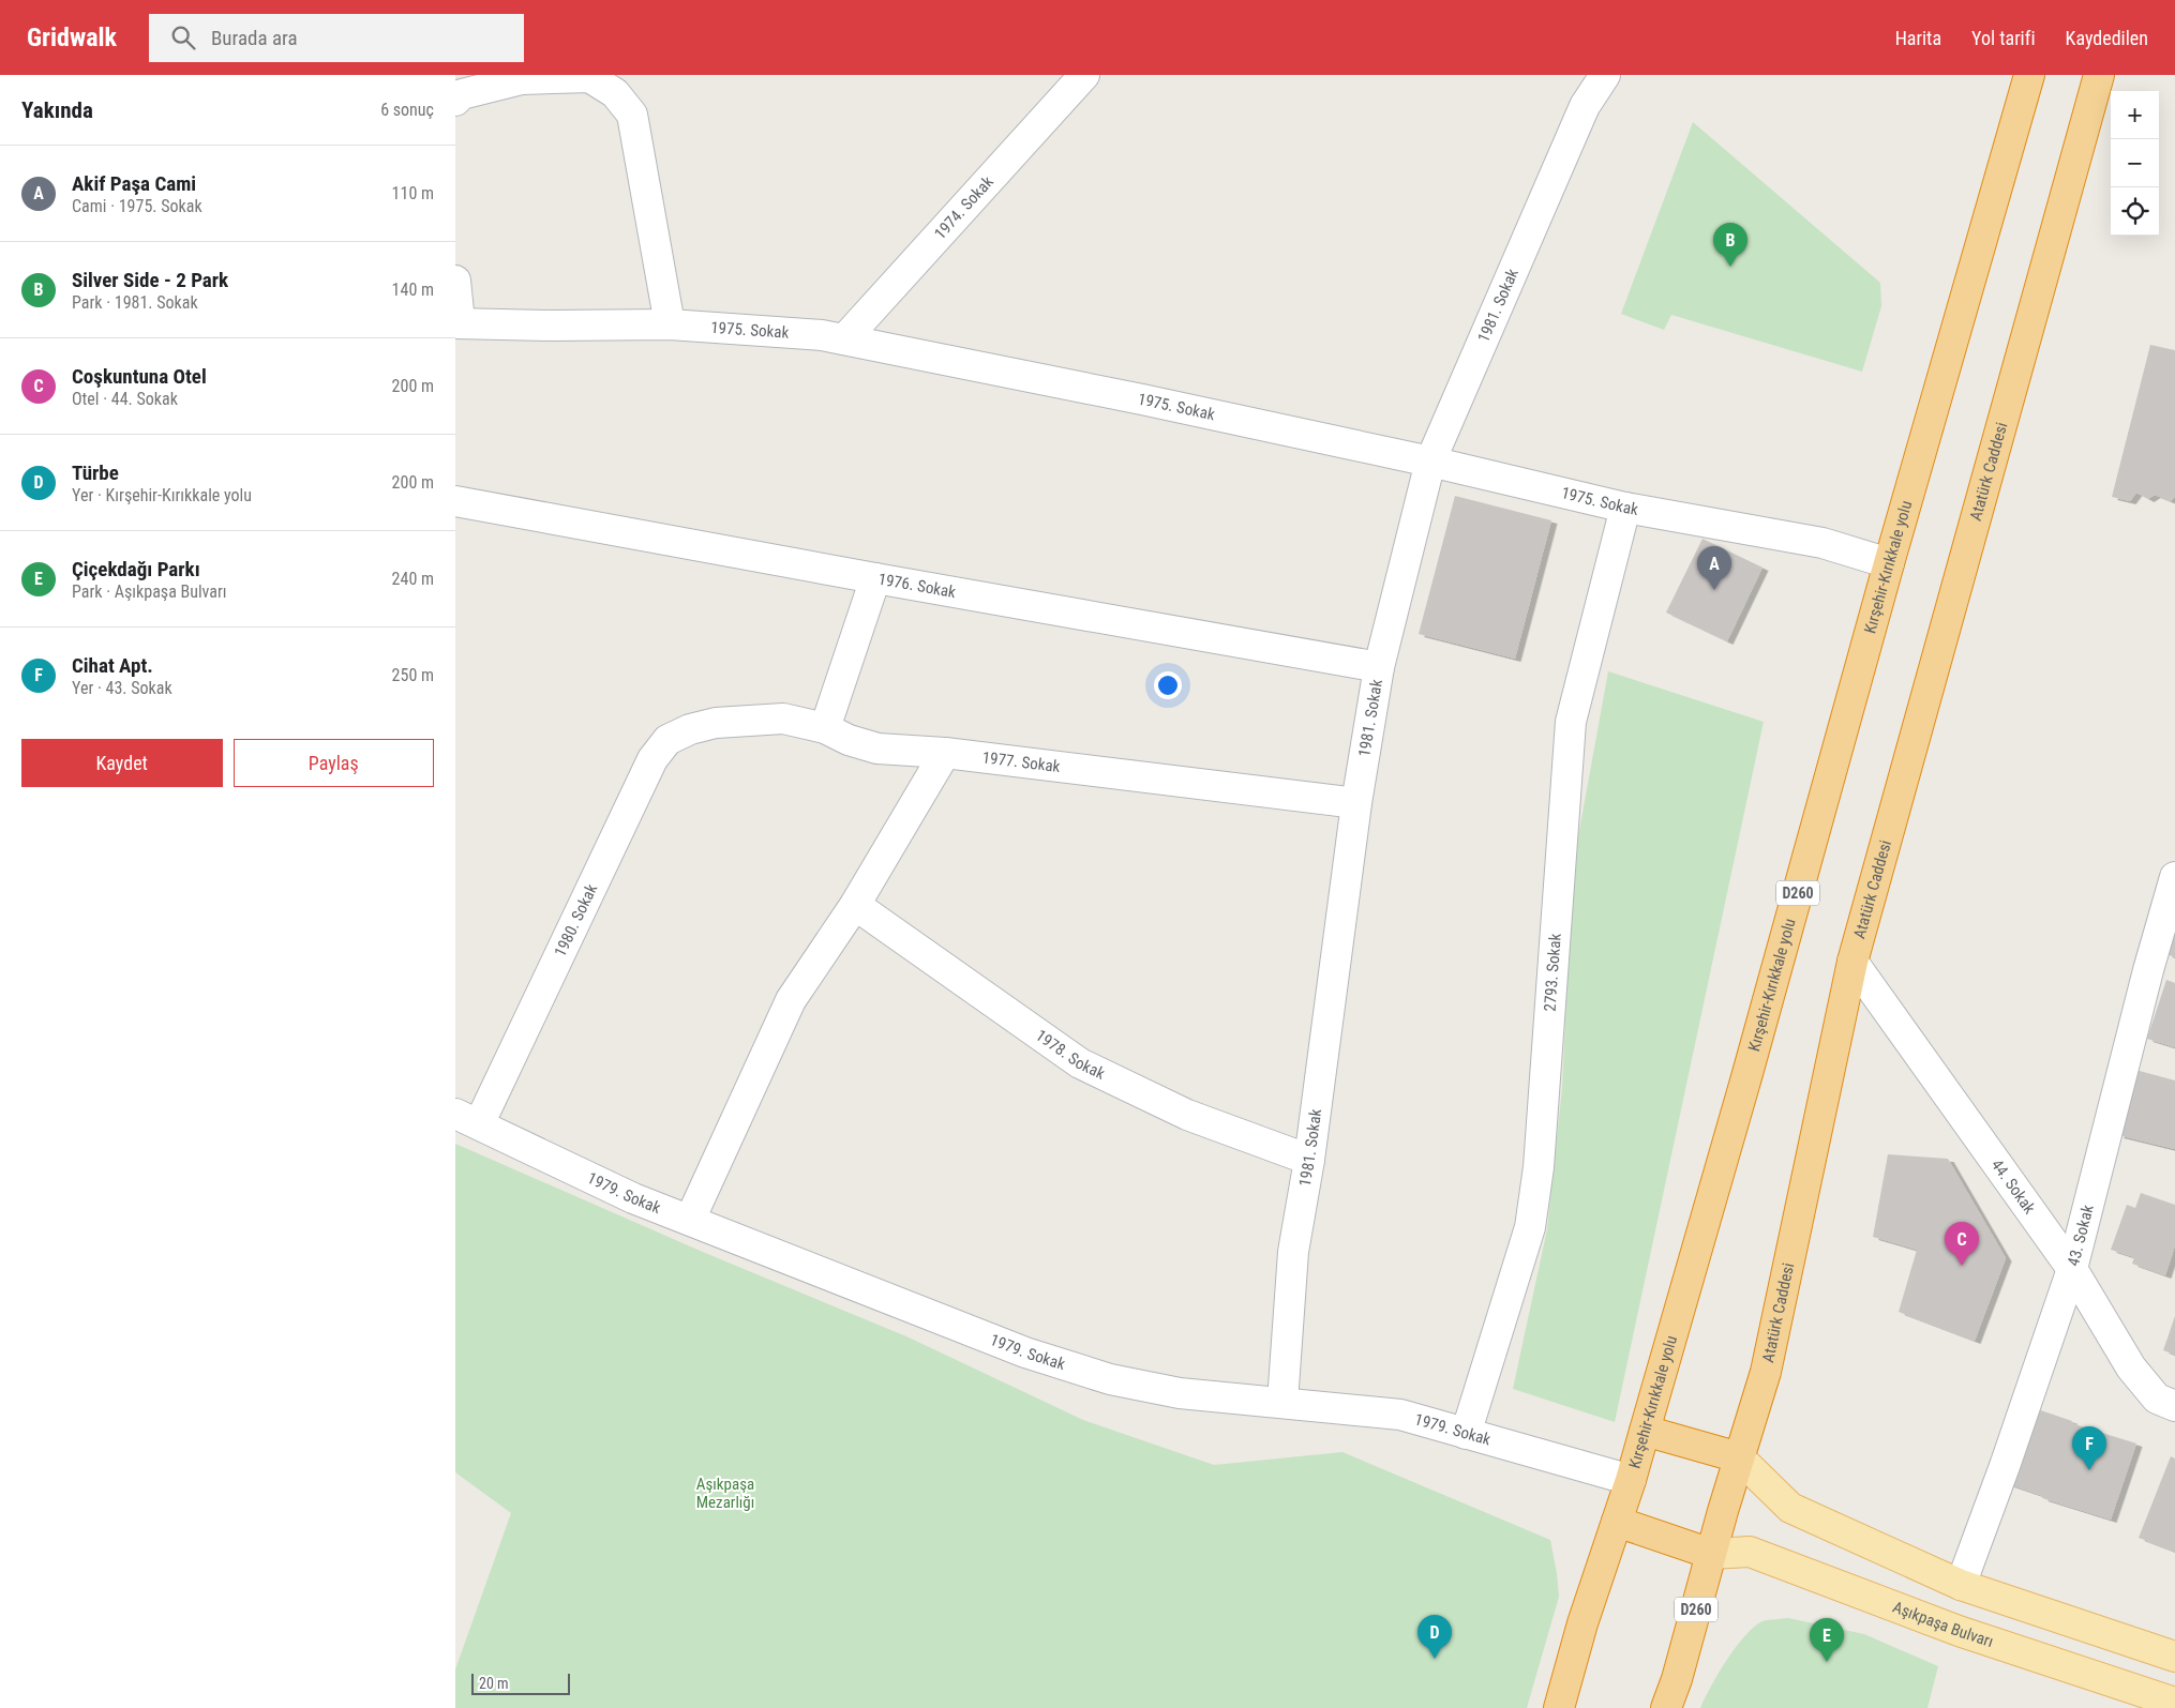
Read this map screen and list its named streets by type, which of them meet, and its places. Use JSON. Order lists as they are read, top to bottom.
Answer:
{
  "streets": {
    "highway": ["Atatürk Caddesi", "Kırşehir-Kırıkkale yolu", "D260"],
    "main road": ["Aşıkpaşa Bulvarı"],
    "street": [
      "1974. Sokak",
      "1981. Sokak",
      "1975. Sokak",
      "1976. Sokak",
      "1977. Sokak",
      "1980. Sokak",
      "2793. Sokak",
      "1978. Sokak",
      "44. Sokak",
      "1979. Sokak",
      "43. Sokak"
    ]
  },
  "crossings": [
    ["1974. Sokak", "1975. Sokak"],
    ["1981. Sokak", "1975. Sokak"],
    ["1981. Sokak", "1976. Sokak"],
    ["1981. Sokak", "1977. Sokak"],
    ["1981. Sokak", "1978. Sokak"],
    ["1981. Sokak", "1979. Sokak"],
    ["1975. Sokak", "Kırşehir-Kırıkkale yolu"],
    ["1975. Sokak", "2793. Sokak"],
    ["Atatürk Caddesi", "44. Sokak"],
    ["Atatürk Caddesi", "Aşıkpaşa Bulvarı"],
    ["Kırşehir-Kırıkkale yolu", "1979. Sokak"],
    ["1977. Sokak", "1980. Sokak"],
    ["1980. Sokak", "1979. Sokak"],
    ["2793. Sokak", "1979. Sokak"],
    ["44. Sokak", "43. Sokak"]
  ],
  "parks": ["Aşıkpaşa Mezarlığı"],
  "scale_bar": "20 m",
  "page": {
    "header": "Gridwalk",
    "search": "Burada ara",
    "nav": ["Harita", "Yol tarifi", "Kaydedilen"],
    "heading": ["Yakında", "6 sonuç"],
    "map_buttons": ["+", "−"],
    "list": [
      {
        "mark": "A",
        "name": "Akif Paşa Cami",
        "note": "Cami · 1975. Sokak",
        "value": "110 m"
      },
      {
        "mark": "B",
        "name": "Silver Side - 2 Park",
        "note": "Park · 1981. Sokak",
        "value": "140 m"
      },
      {
        "mark": "C",
        "name": "Coşkuntuna Otel",
        "note": "Otel · 44. Sokak",
        "value": "200 m"
      },
      {
        "mark": "D",
        "name": "Türbe",
        "note": "Yer · Kırşehir-Kırıkkale yolu",
        "value": "200 m"
      },
      {
        "mark": "E",
        "name": "Çiçekdağı Parkı",
        "note": "Park · Aşıkpaşa Bulvarı",
        "value": "240 m"
      },
      {
        "mark": "F",
        "name": "Cihat Apt.",
        "note": "Yer · 43. Sokak",
        "value": "250 m"
      }
    ],
    "pins": [
      "B",
      "A",
      "C",
      "F",
      "D",
      "E"
    ],
    "buttons": ["Kaydet", "Paylaş"],
    "scale": "20 m"
  }
}
